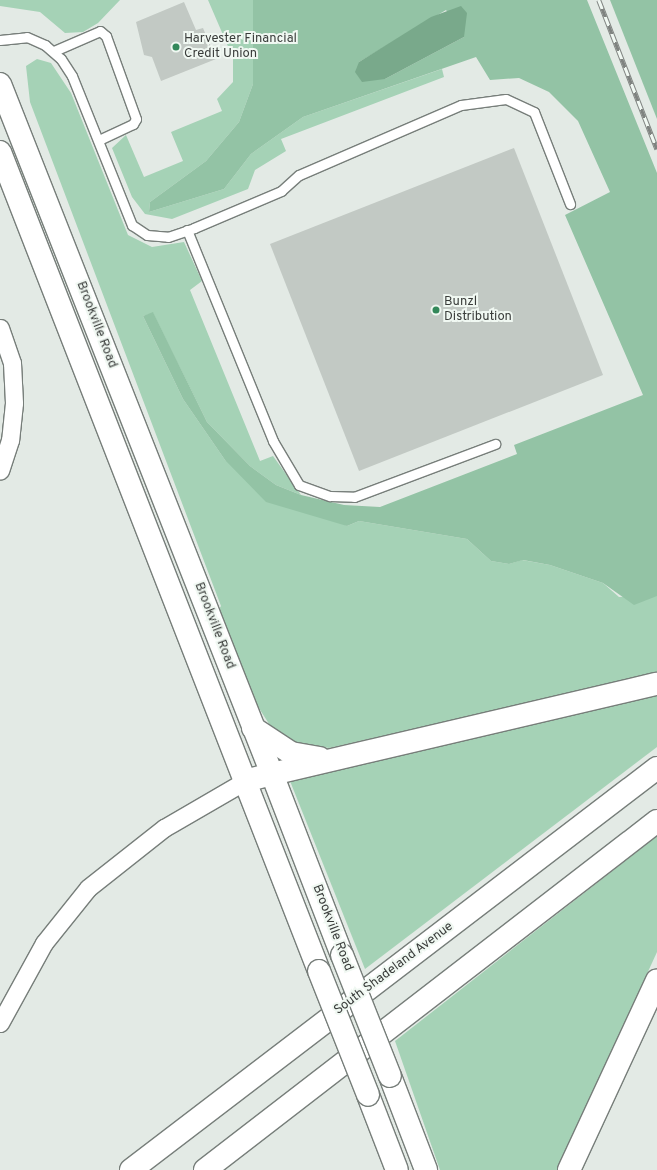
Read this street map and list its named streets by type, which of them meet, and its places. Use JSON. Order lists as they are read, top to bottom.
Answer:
{
  "streets": {
    "main road": ["Brookville Road", "South Shadeland Avenue"]
  },
  "places": ["Harvester Financial Credit Union", "Bunzl Distribution"]
}
